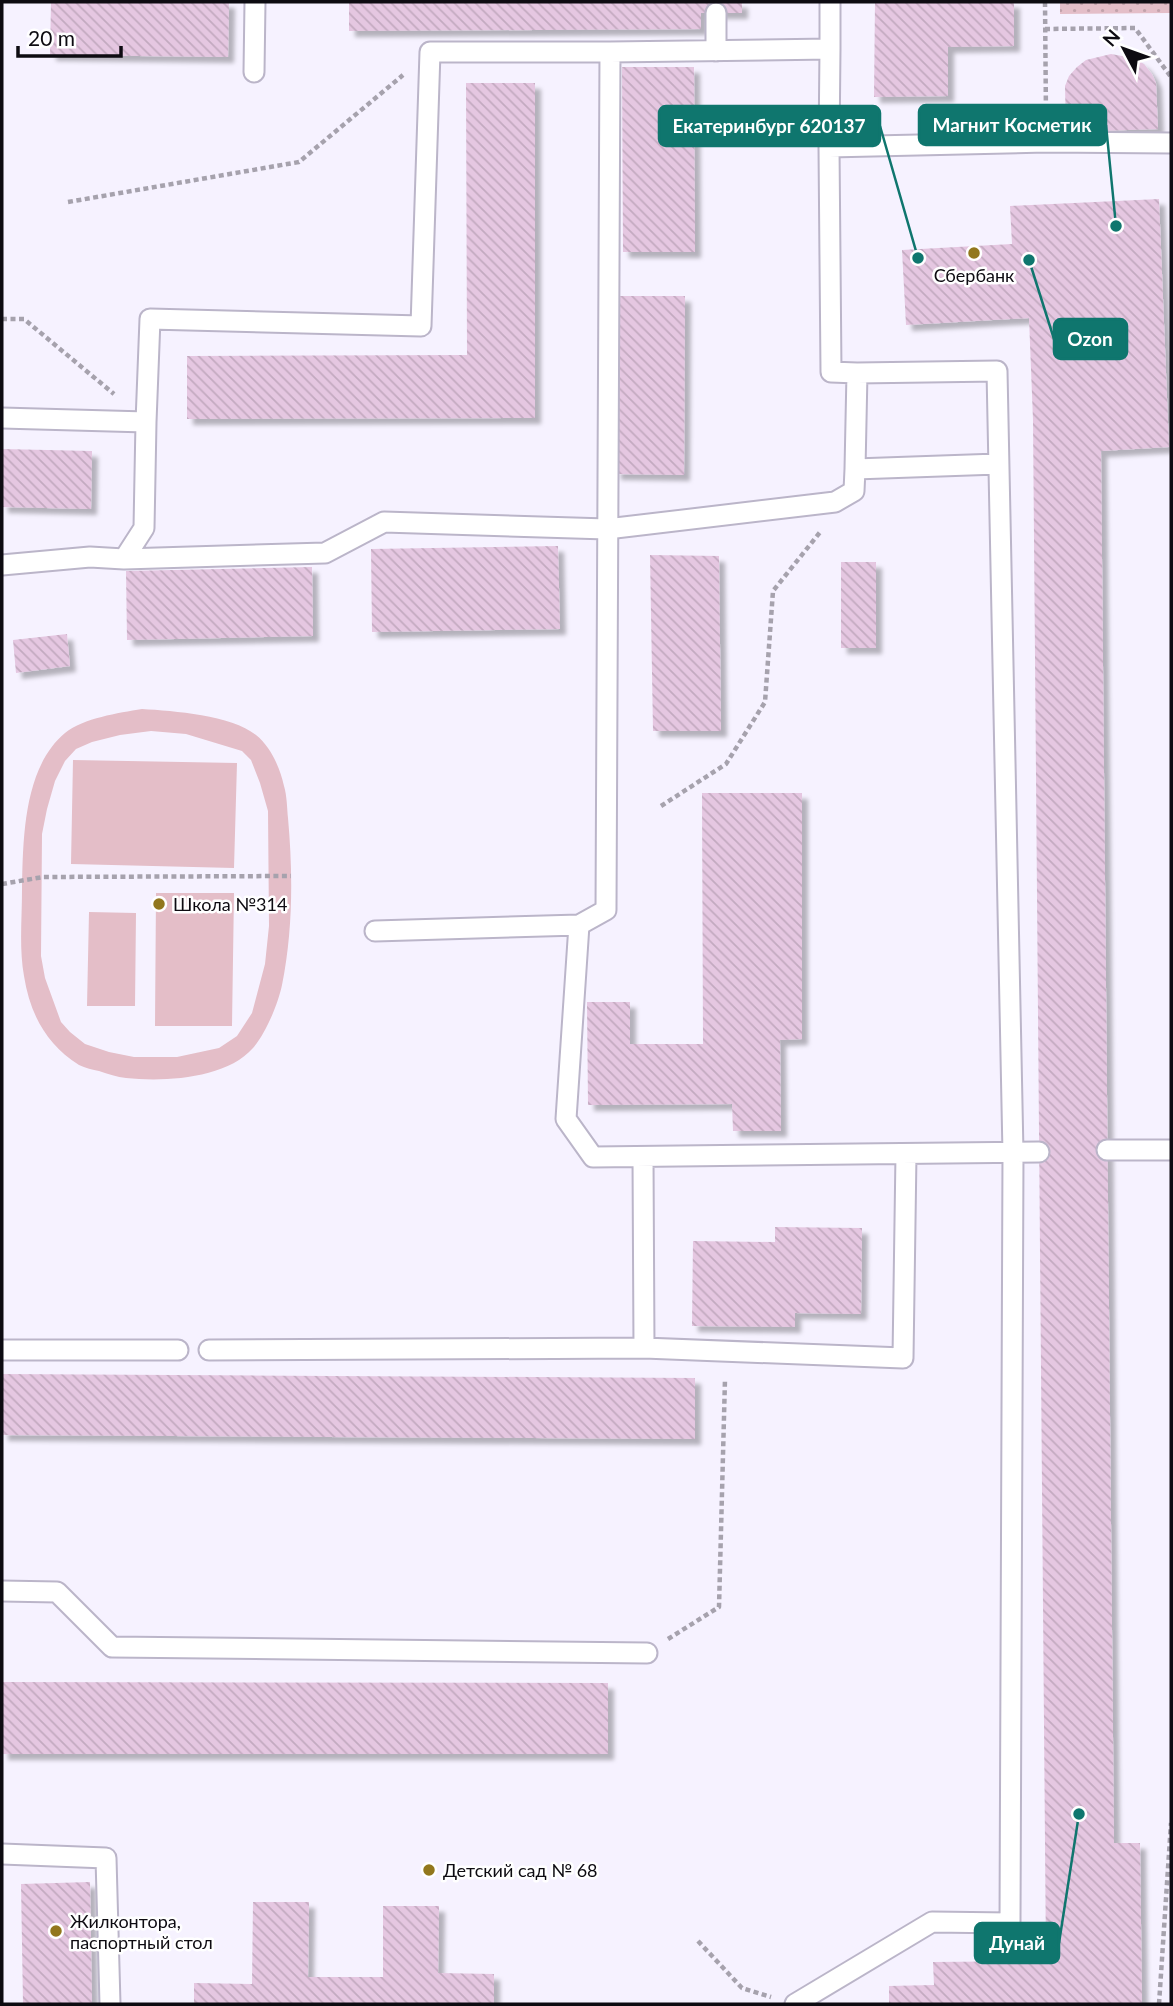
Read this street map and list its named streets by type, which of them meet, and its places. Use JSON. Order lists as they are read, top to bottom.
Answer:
{
  "places": [
    "Магнит Косметик",
    "Сбербанк",
    "Екатеринбург 620137",
    "Ozon",
    "Школа №314",
    "Дунай",
    "Детский сад № 68",
    "Жилконтора, паспортный стол"
  ],
  "scale_bar": "20 m",
  "north": "top left"
}
